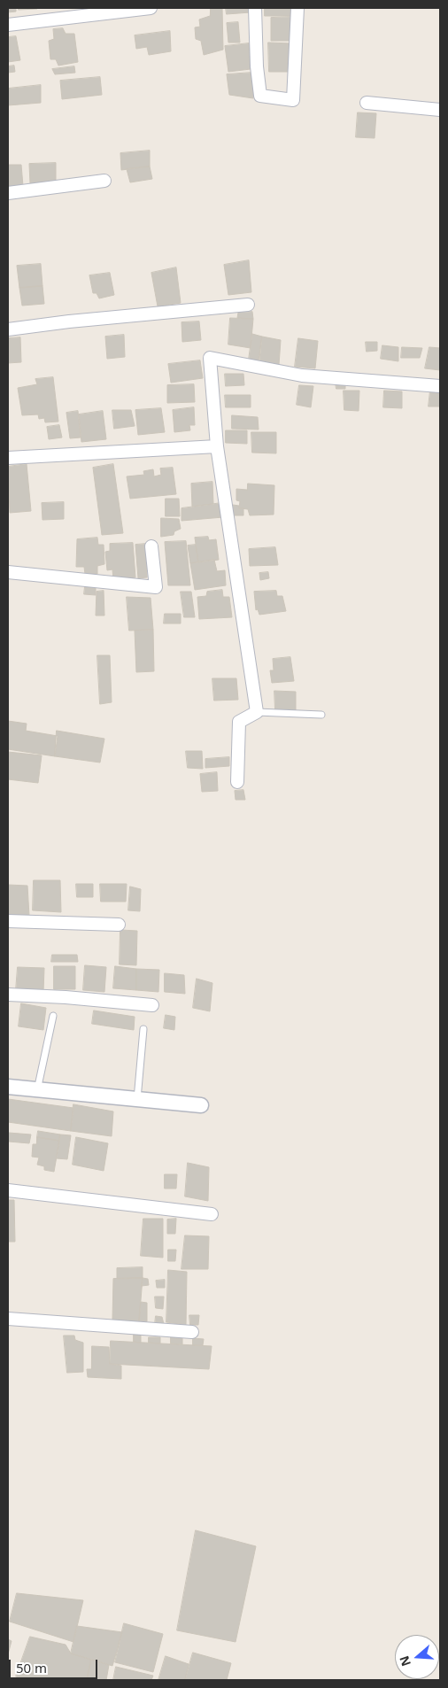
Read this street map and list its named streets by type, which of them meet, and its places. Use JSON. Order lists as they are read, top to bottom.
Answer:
{
  "scale_bar": "50 m",
  "north": "left"
}
